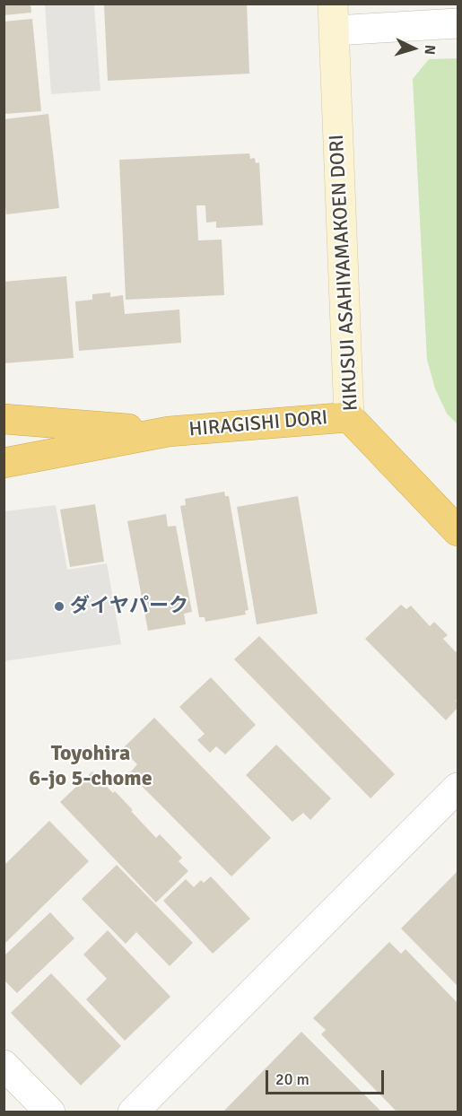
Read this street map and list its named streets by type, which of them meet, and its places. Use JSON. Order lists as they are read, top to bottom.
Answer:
{
  "streets": {
    "highway": ["KIKUSUI ASAHIYAMAKOEN DORI", "HIRAGISHI DORI"]
  },
  "crossings": [
    ["KIKUSUI ASAHIYAMAKOEN DORI", "HIRAGISHI DORI"]
  ],
  "districts": ["Toyohira 6-jo 5-chome"],
  "places": ["ダイヤパーク"],
  "scale_bar": "20 m",
  "north": "right"
}
